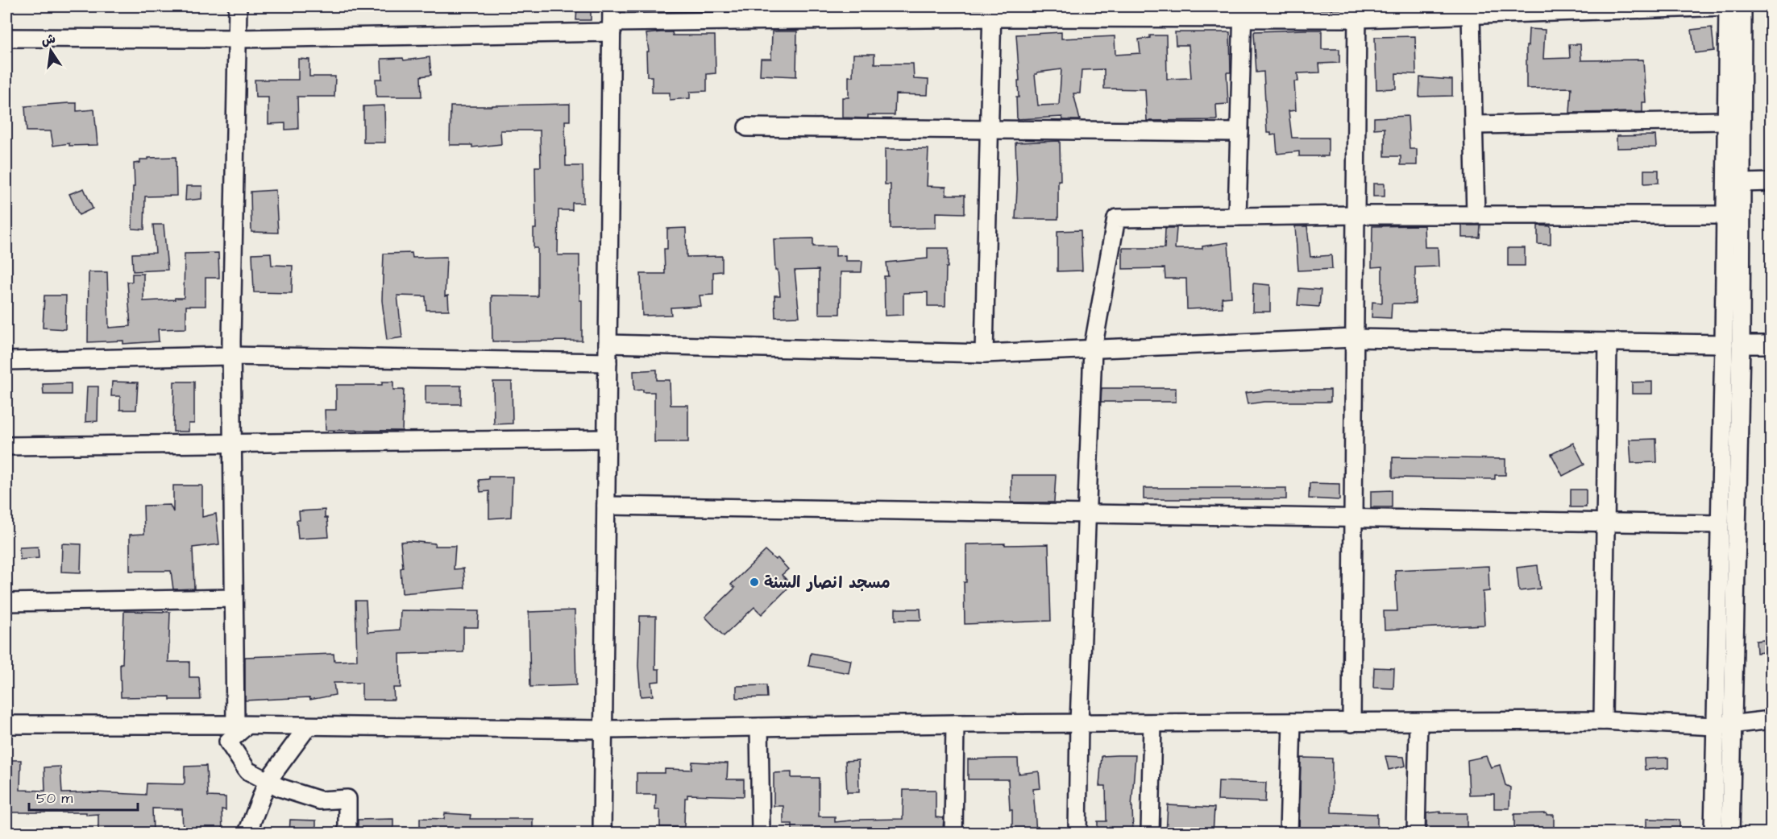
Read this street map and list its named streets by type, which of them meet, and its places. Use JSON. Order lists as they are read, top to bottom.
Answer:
{
  "places": ["مسجد انصار السنة"],
  "scale_bar": "50 m",
  "north": "top"
}
